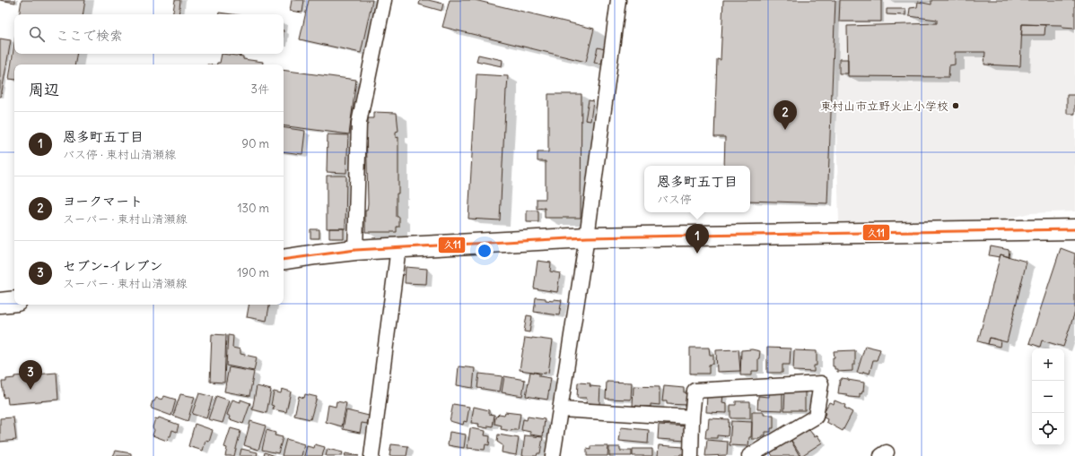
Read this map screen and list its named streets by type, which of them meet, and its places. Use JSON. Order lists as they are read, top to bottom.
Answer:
{
  "places": ["東村山市立野火止小学校"],
  "lines": ["transit line 久11"],
  "page": {
    "search": "ここで検索",
    "heading": ["周辺", "3件"],
    "pins": ["2", "1", "3"],
    "list": [
      {
        "mark": "1",
        "name": "恩多町五丁目",
        "note": "バス停 · 東村山清瀬線",
        "value": "90 m"
      },
      {
        "mark": "2",
        "name": "ヨークマート",
        "note": "スーパー · 東村山清瀬線",
        "value": "130 m"
      },
      {
        "mark": "3",
        "name": "セブン-イレブン",
        "note": "スーパー · 東村山清瀬線",
        "value": "190 m"
      }
    ],
    "popup": ["恩多町五丁目", "バス停"],
    "map_buttons": ["+", "−"]
  }
}
